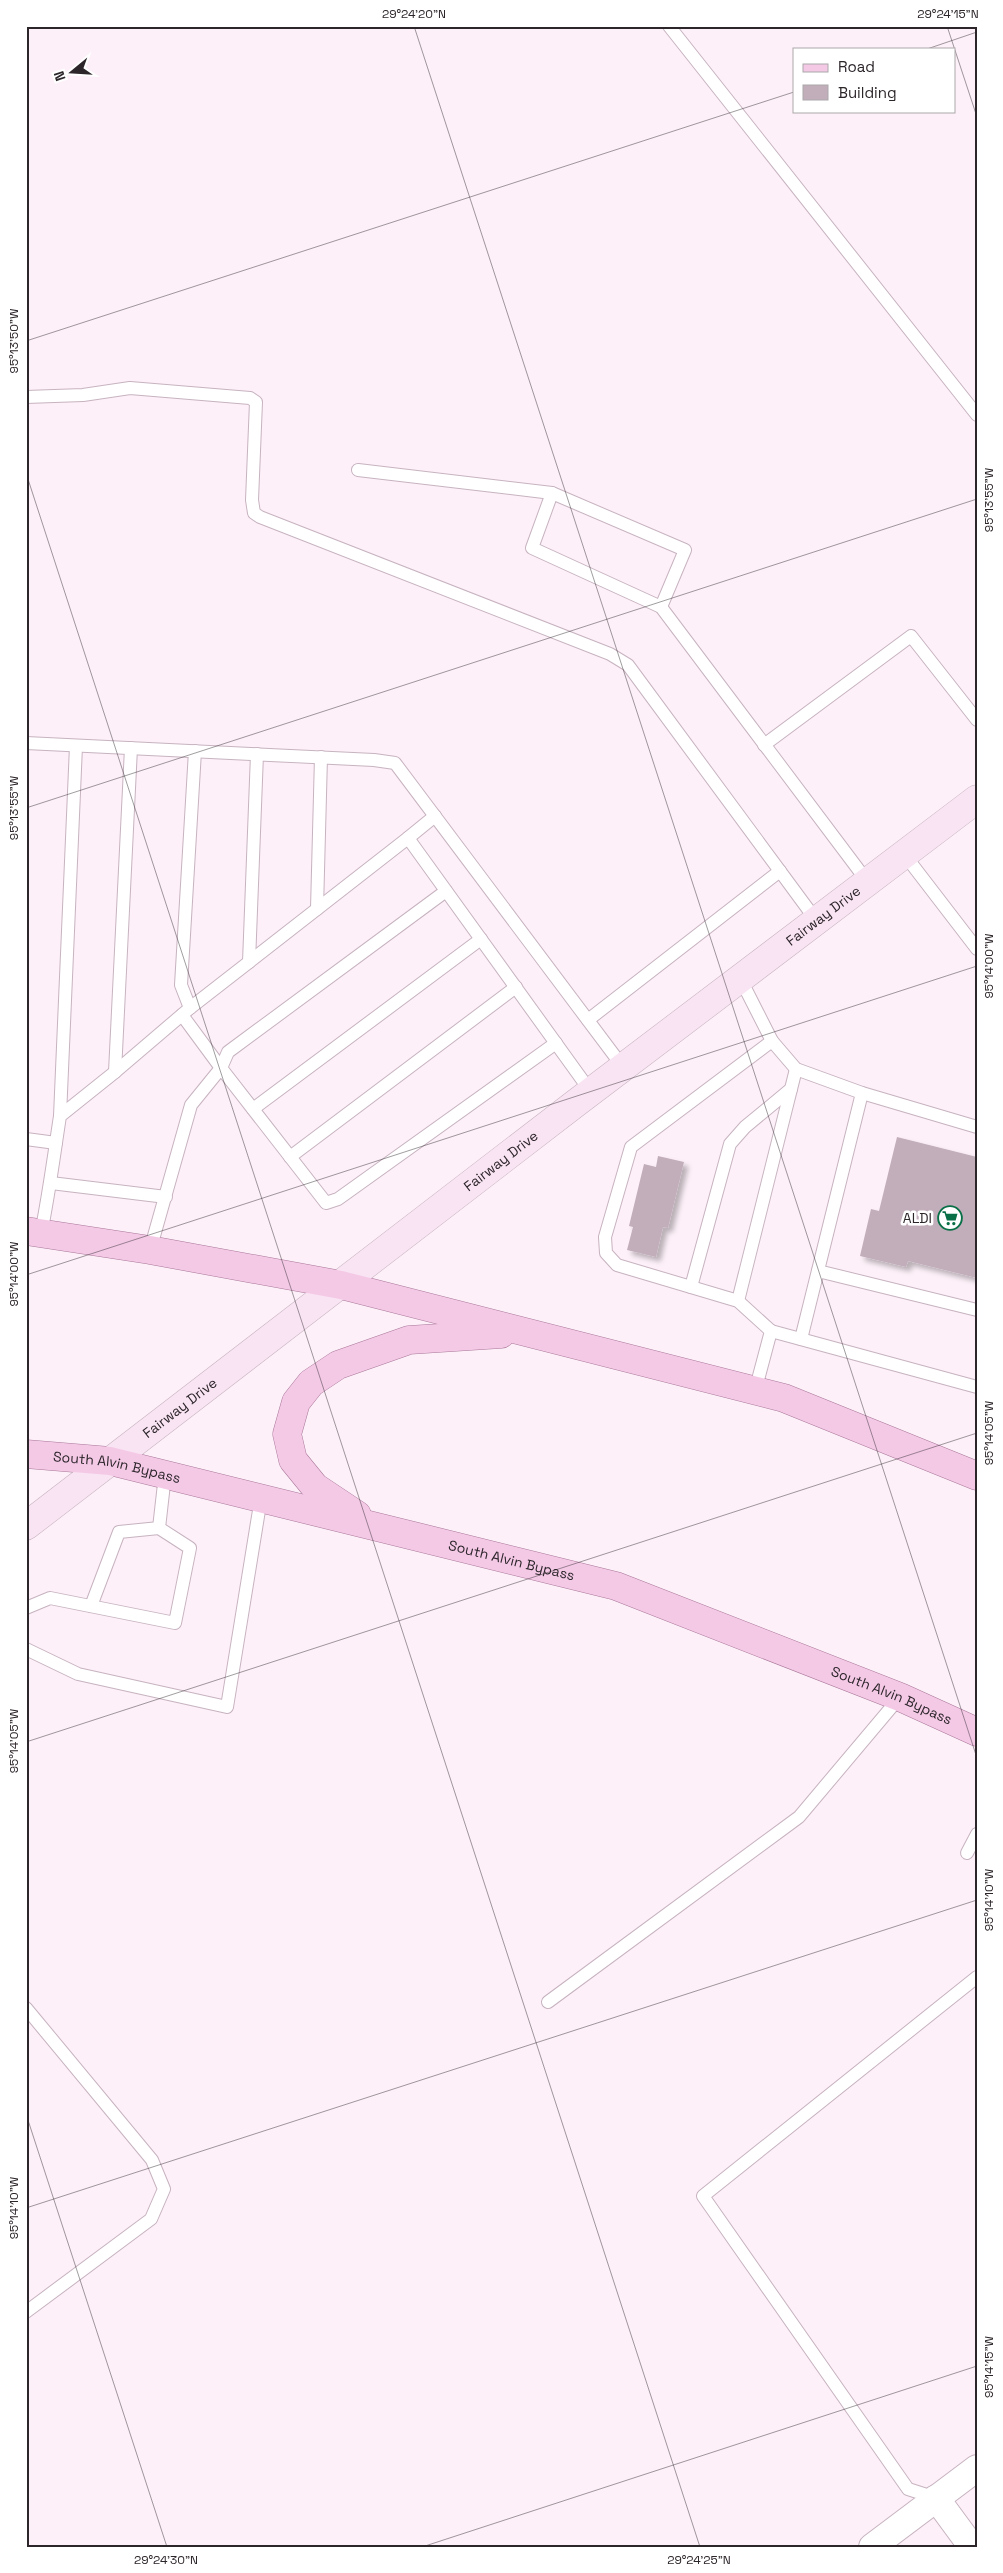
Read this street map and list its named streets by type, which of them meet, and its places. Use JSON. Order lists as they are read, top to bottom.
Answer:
{
  "streets": {
    "main road": ["South Alvin Bypass"],
    "street": ["Fairway Drive"]
  },
  "crossings": [
    ["Fairway Drive", "South Alvin Bypass"]
  ],
  "places": {
    "supermarket": ["ALDI"]
  },
  "legend": ["Road", "Building"],
  "north": "left",
  "coordinates": [
    "29°24'20\"N",
    "29°24'15\"N",
    "95°13'50\"W",
    "95°13'55\"W",
    "95°14'00\"W",
    "95°14'05\"W",
    "95°14'10\"W",
    "95°14'15\"W",
    "29°24'30\"N",
    "29°24'25\"N"
  ]
}
